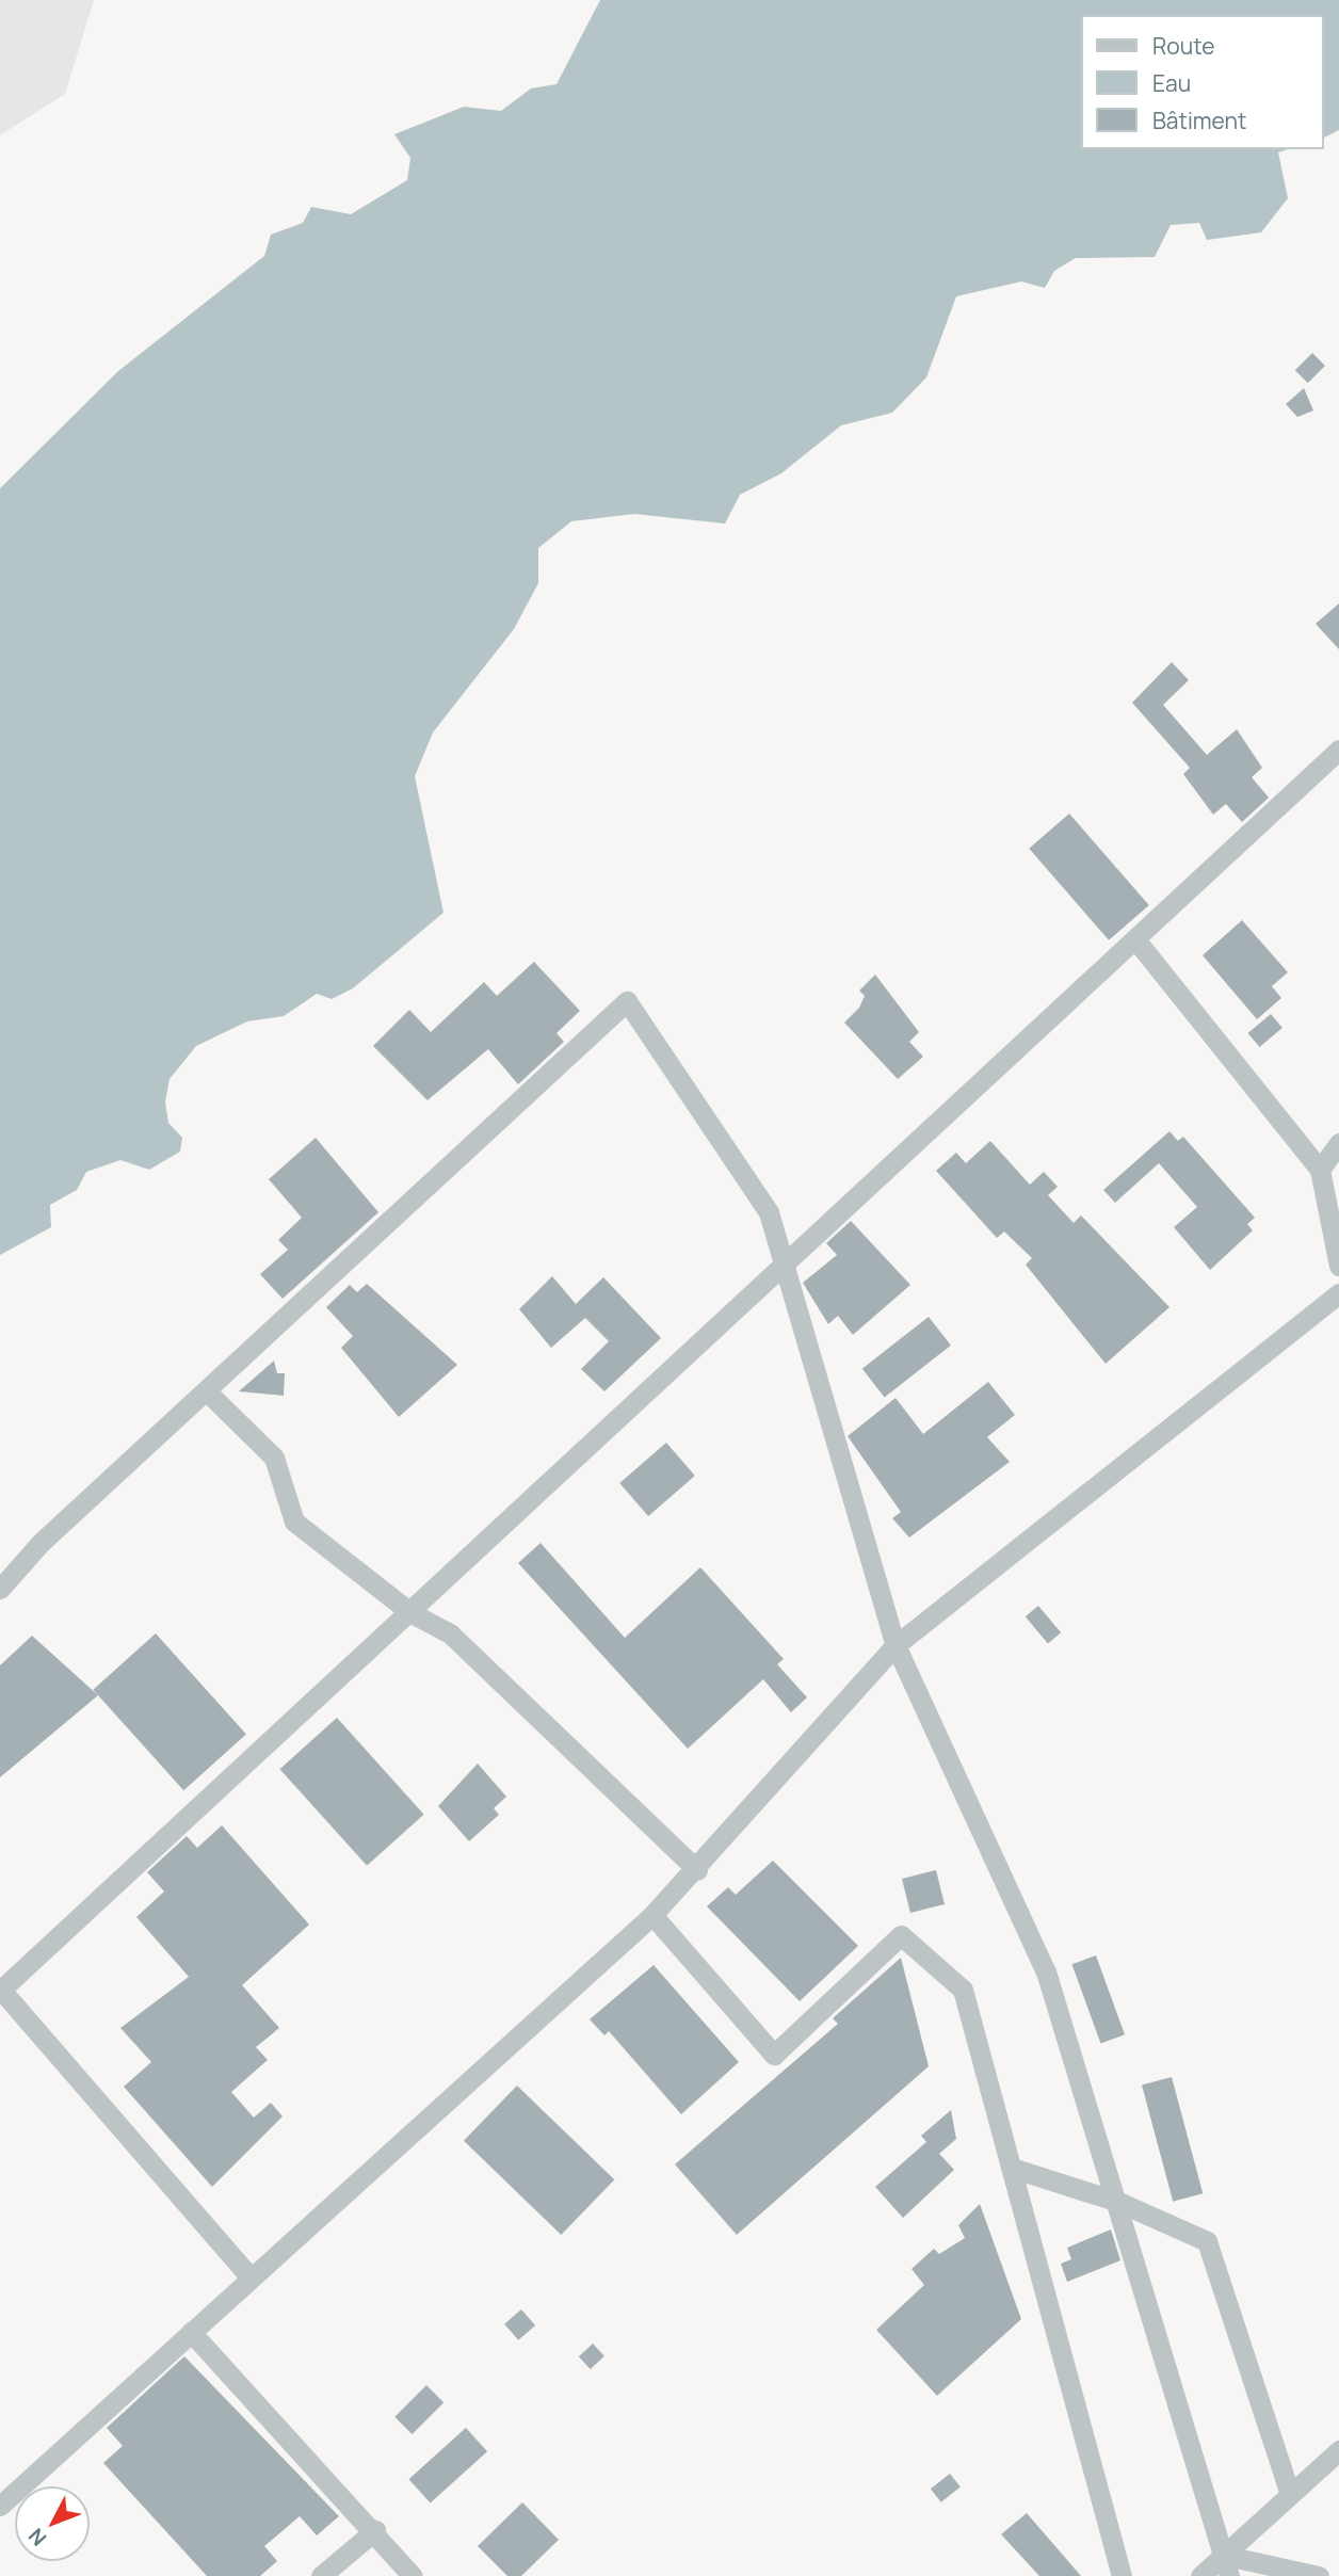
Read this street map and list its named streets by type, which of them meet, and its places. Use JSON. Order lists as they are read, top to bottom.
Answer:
{
  "legend": ["Route", "Eau", "Bâtiment"],
  "north": "bottom left"
}
